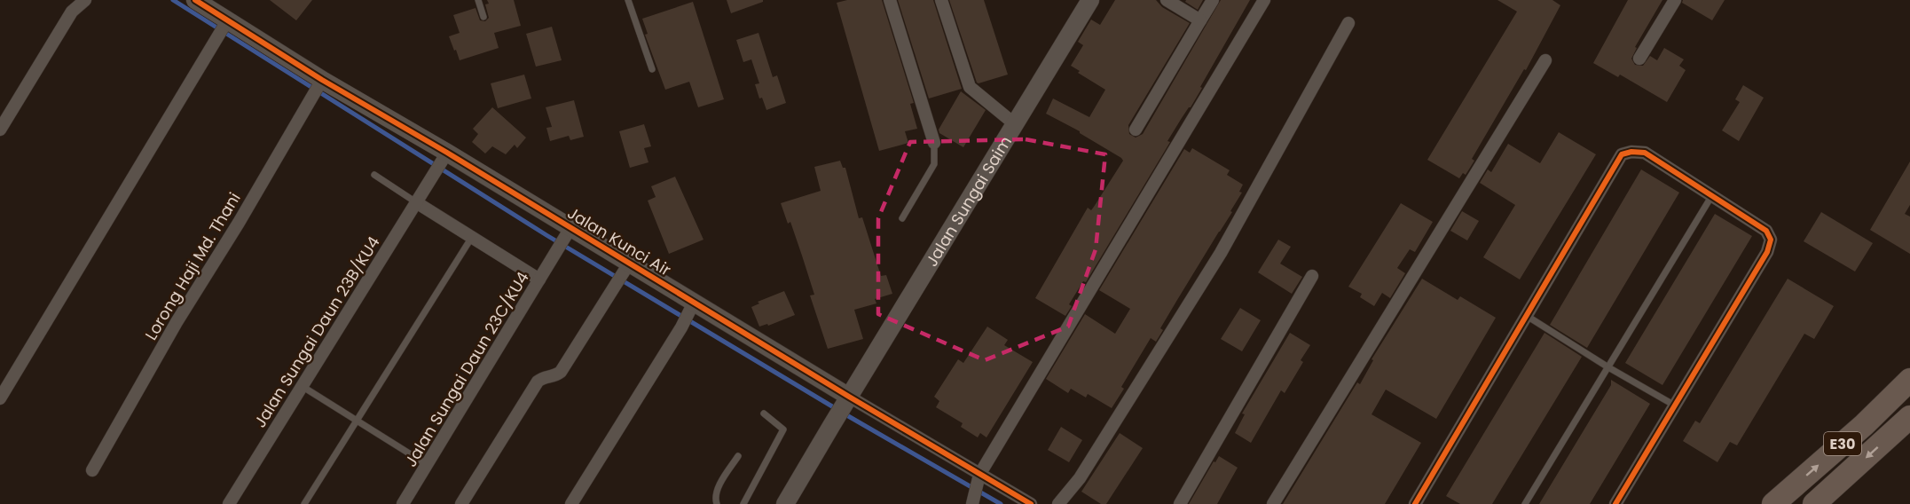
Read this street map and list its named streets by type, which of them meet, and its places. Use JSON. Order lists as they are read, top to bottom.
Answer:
{
  "streets": {
    "highway": ["E30"],
    "street": [
      "Jalan Sungai Saim",
      "Jalan Kunci Air",
      "Lorong Haji Md. Thani",
      "Jalan Sungai Daun 23B/KU4",
      "Jalan Sungai Daun 23C/KU4"
    ]
  },
  "crossings": [
    ["Jalan Sungai Saim", "Jalan Kunci Air"],
    ["Jalan Kunci Air", "Lorong Haji Md. Thani"],
    ["Jalan Kunci Air", "Jalan Sungai Daun 23B/KU4"],
    ["Jalan Kunci Air", "Jalan Sungai Daun 23C/KU4"]
  ]
}
